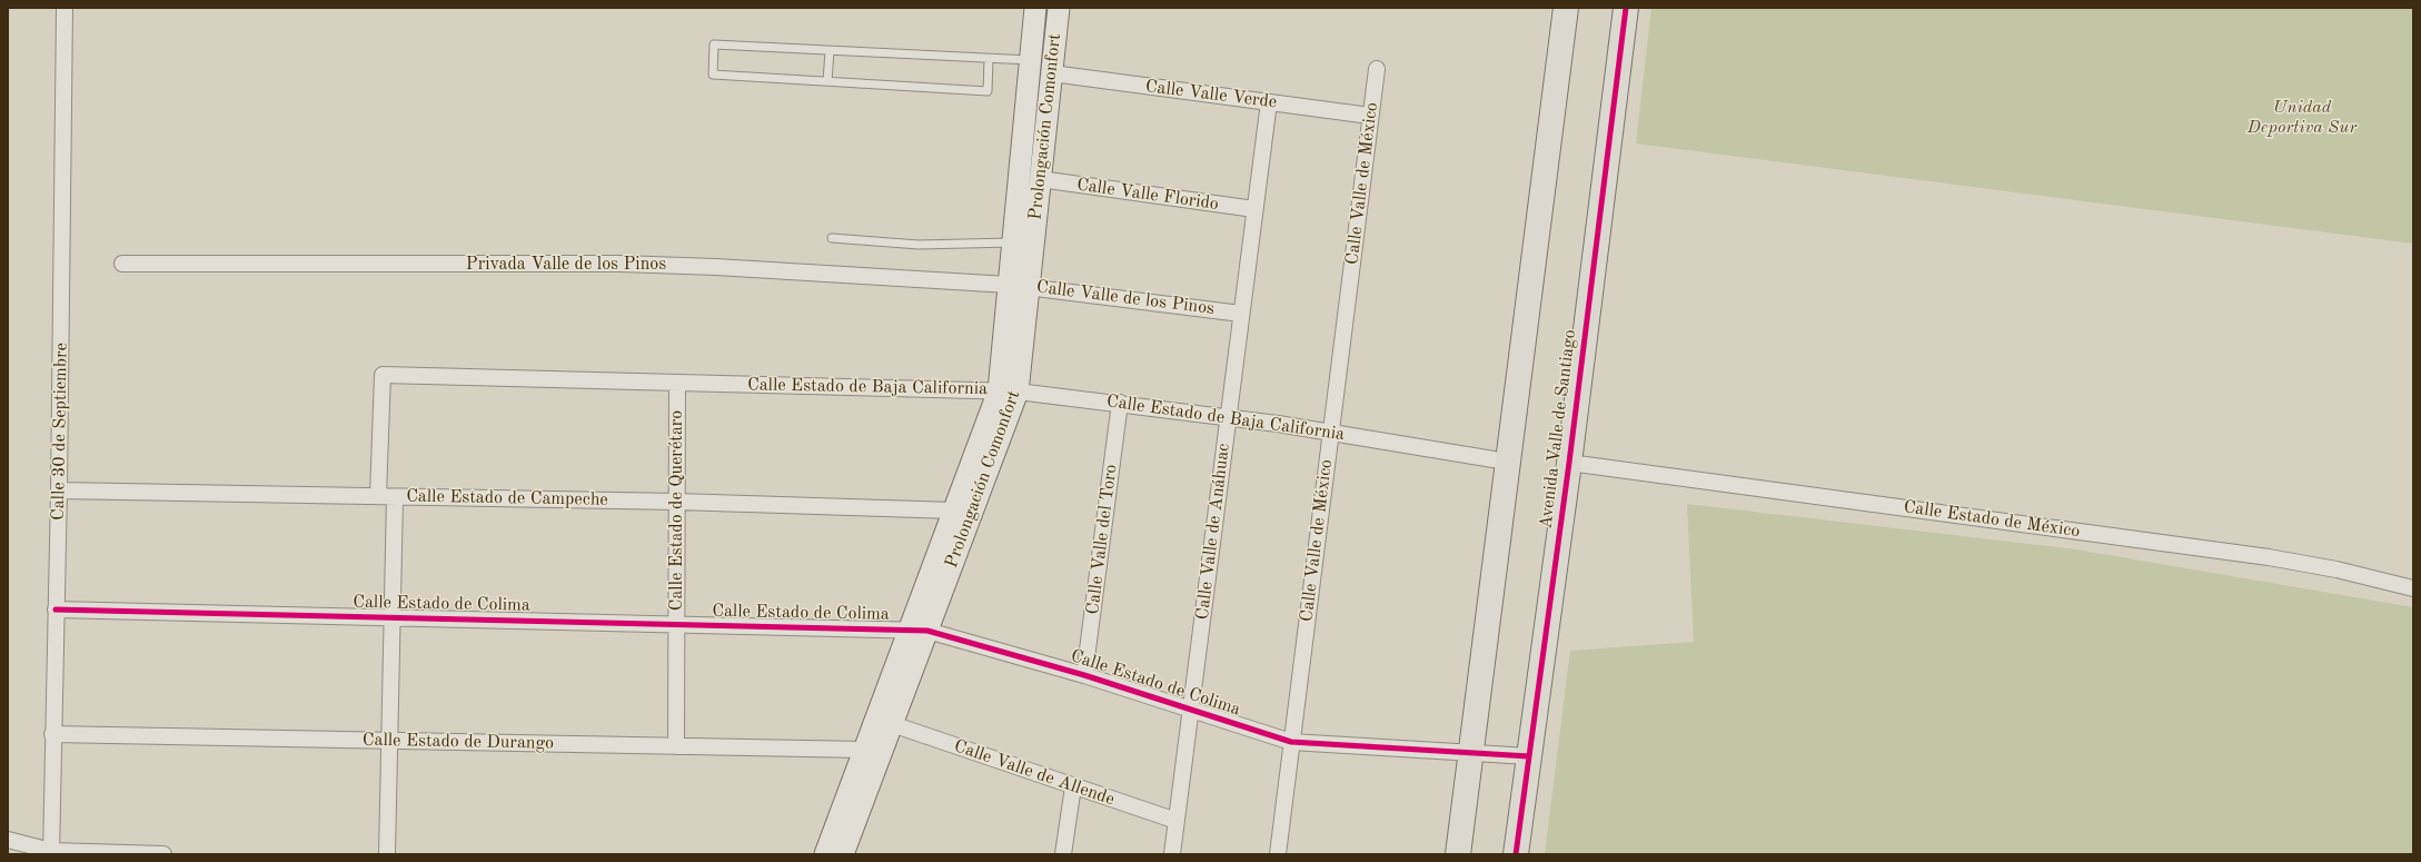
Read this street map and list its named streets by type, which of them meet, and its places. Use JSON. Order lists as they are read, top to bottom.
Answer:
{
  "streets": {
    "main road": ["Avenida Valle de Santiago"],
    "street": [
      "Calle Valle Verde",
      "Prolongación Comonfort",
      "Calle Valle de México",
      "Calle Valle Florido",
      "Privada Valle de los Pinos",
      "Calle Valle de los Pinos",
      "Calle Estado de Baja California",
      "Calle 30 de Septiembre",
      "Calle Estado de Campeche",
      "Calle Estado de Querétaro",
      "Calle Estado de México",
      "Calle Valle de Anáhuac",
      "Calle Valle del Toro",
      "Calle Estado de Colima",
      "Calle Estado de Durango",
      "Calle Valle de Allende"
    ]
  },
  "crossings": [
    ["Calle Valle Verde", "Prolongación Comonfort"],
    ["Calle Valle Verde", "Calle Valle de México"],
    ["Calle Valle Verde", "Calle Valle de Anáhuac"],
    ["Prolongación Comonfort", "Calle Valle Florido"],
    ["Prolongación Comonfort", "Privada Valle de los Pinos"],
    ["Prolongación Comonfort", "Calle Valle de los Pinos"],
    ["Prolongación Comonfort", "Calle Estado de Baja California"],
    ["Prolongación Comonfort", "Calle Estado de Campeche"],
    ["Prolongación Comonfort", "Calle Estado de Colima"],
    ["Prolongación Comonfort", "Calle Estado de Durango"],
    ["Prolongación Comonfort", "Calle Valle de Allende"],
    ["Calle Valle de México", "Calle Estado de Baja California"],
    ["Calle Valle de México", "Calle Estado de Colima"],
    ["Calle Valle Florido", "Calle Valle de Anáhuac"],
    ["Privada Valle de los Pinos", "Calle Valle de los Pinos"],
    ["Calle Valle de los Pinos", "Calle Valle de Anáhuac"],
    ["Calle Estado de Baja California", "Calle Estado de Campeche"],
    ["Calle Estado de Baja California", "Calle Estado de Querétaro"],
    ["Calle Estado de Baja California", "Calle Valle de Anáhuac"],
    ["Calle Estado de Baja California", "Calle Valle del Toro"],
    ["Avenida Valle de Santiago", "Calle Estado de México"],
    ["Avenida Valle de Santiago", "Calle Estado de Colima"],
    ["Calle 30 de Septiembre", "Calle Estado de Campeche"],
    ["Calle 30 de Septiembre", "Calle Estado de Colima"],
    ["Calle 30 de Septiembre", "Calle Estado de Durango"],
    ["Calle Estado de Campeche", "Calle Estado de Querétaro"],
    ["Calle Estado de Querétaro", "Calle Estado de Colima"],
    ["Calle Estado de Querétaro", "Calle Estado de Durango"],
    ["Calle Valle de Anáhuac", "Calle Estado de Colima"],
    ["Calle Valle de Anáhuac", "Calle Valle de Allende"],
    ["Calle Valle del Toro", "Calle Estado de Colima"]
  ],
  "parks": ["Unidad Deportiva Sur"]
}
